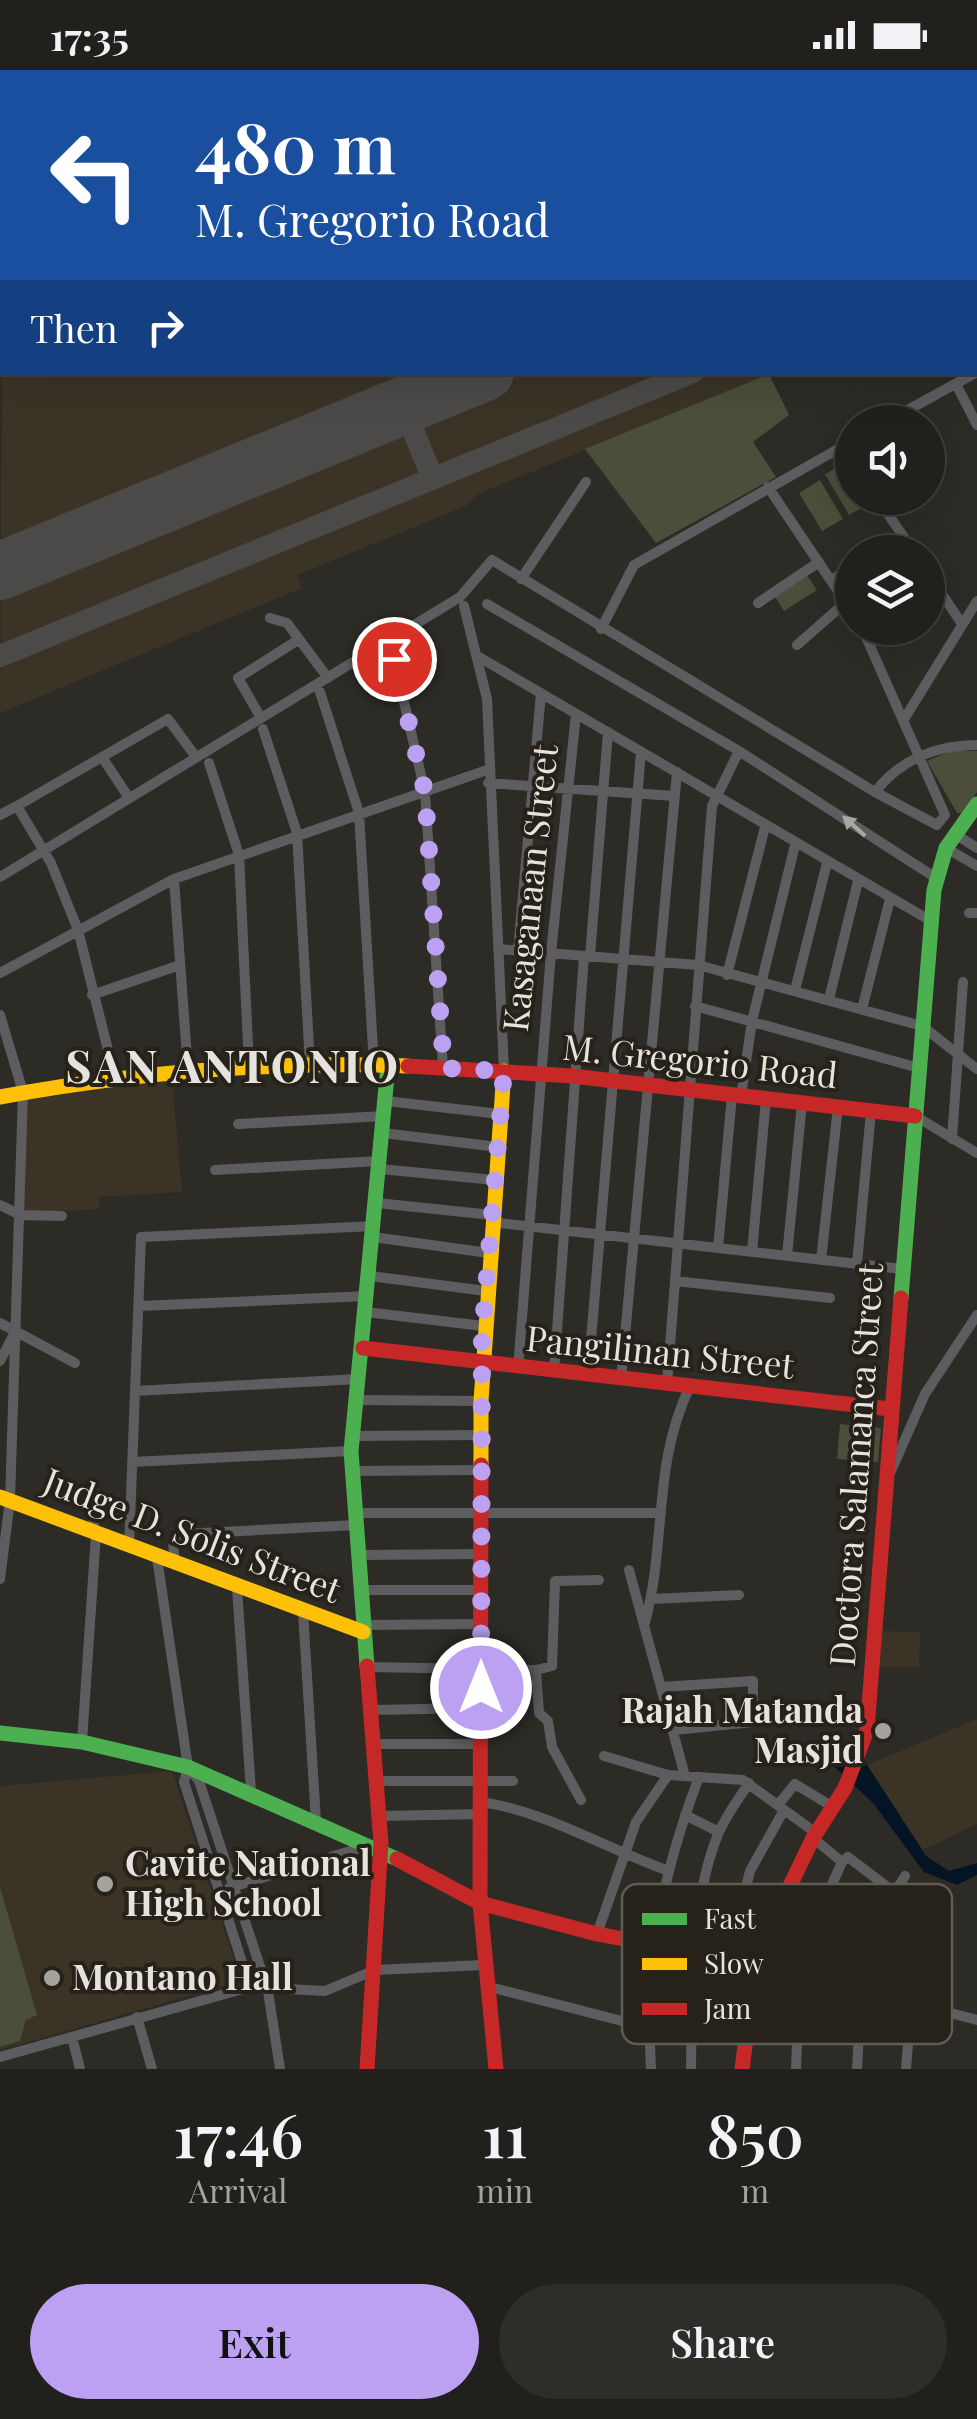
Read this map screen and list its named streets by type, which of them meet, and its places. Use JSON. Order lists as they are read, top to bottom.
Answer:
{
  "streets": {
    "street": [
      "Kasaganaan Street",
      "M. Gregorio Road",
      "Pangilinan Street",
      "Doctora Salamanca Street",
      "Judge D. Solis Street"
    ]
  },
  "crossings": [
    ["Kasaganaan Street", "M. Gregorio Road"],
    ["Kasaganaan Street", "Pangilinan Street"],
    ["M. Gregorio Road", "Doctora Salamanca Street"],
    ["Pangilinan Street", "Doctora Salamanca Street"]
  ],
  "districts": ["SAN ANTONIO"],
  "places": ["Rajah Matanda Masjid", "Cavite National High School", "Montano Hall"],
  "legend": ["Fast", "Slow", "Jam"],
  "page": {
    "status": "17:35",
    "turn": ["480 m", "M. Gregorio Road"],
    "then": "Then",
    "eta": [
      "17:46",
      "Arrival",
      "11",
      "min",
      "850",
      "m"
    ],
    "buttons": ["Exit", "Share"]
  }
}
